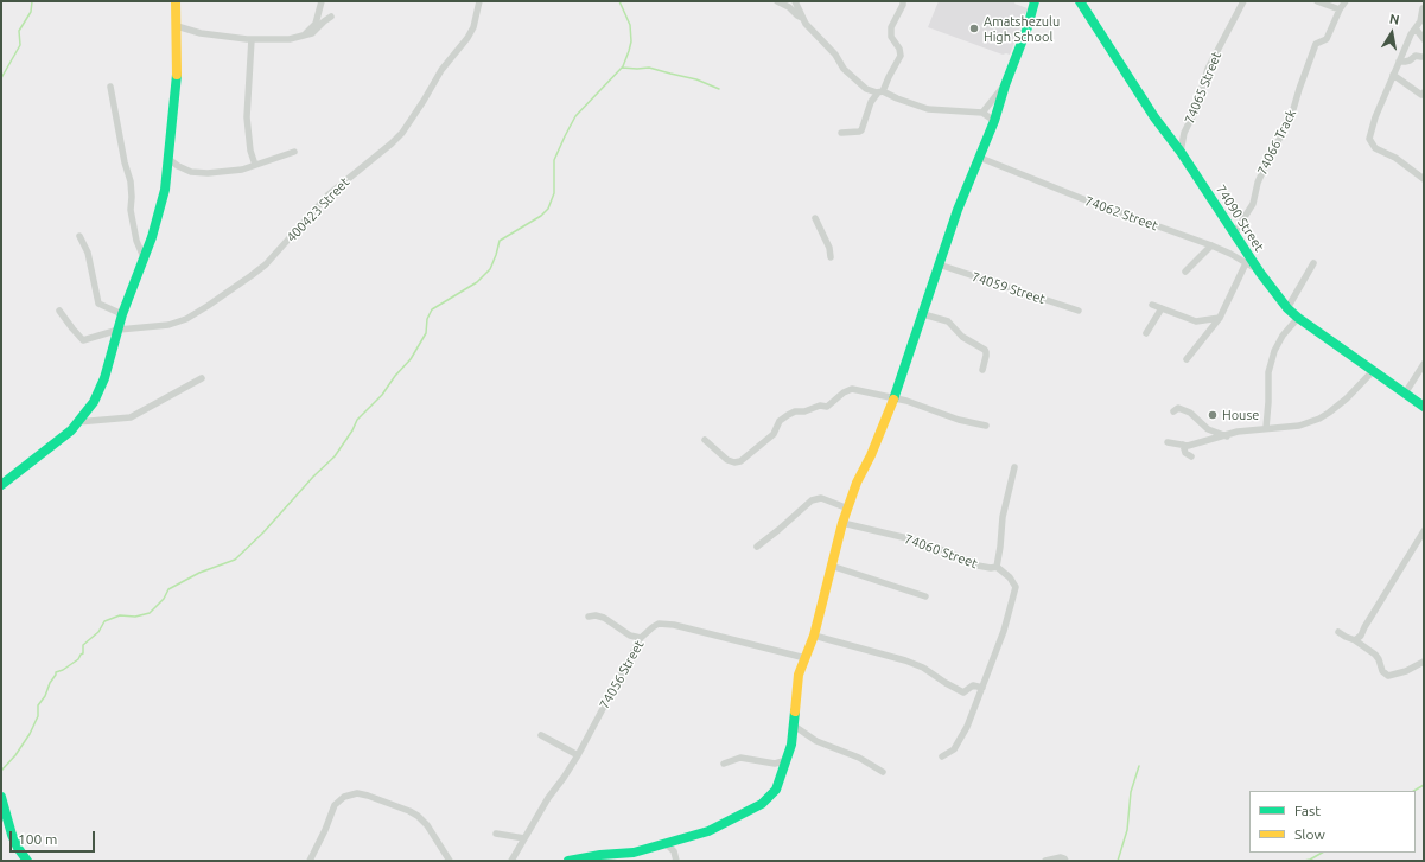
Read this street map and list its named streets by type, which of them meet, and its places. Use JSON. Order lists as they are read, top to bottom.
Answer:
{
  "streets": {
    "street": [
      "74065 Street",
      "74066 Track",
      "400423 Street",
      "74062 Street",
      "74090 Street",
      "74059 Street",
      "74060 Street",
      "74056 Street"
    ]
  },
  "crossings": [
    ["74065 Street", "74090 Street"],
    ["74066 Track", "74090 Street"],
    ["74062 Street", "74090 Street"]
  ],
  "places": ["Amatshezulu High School", "House"],
  "legend": ["Fast", "Slow"],
  "scale_bar": "100 m",
  "north": "top"
}
